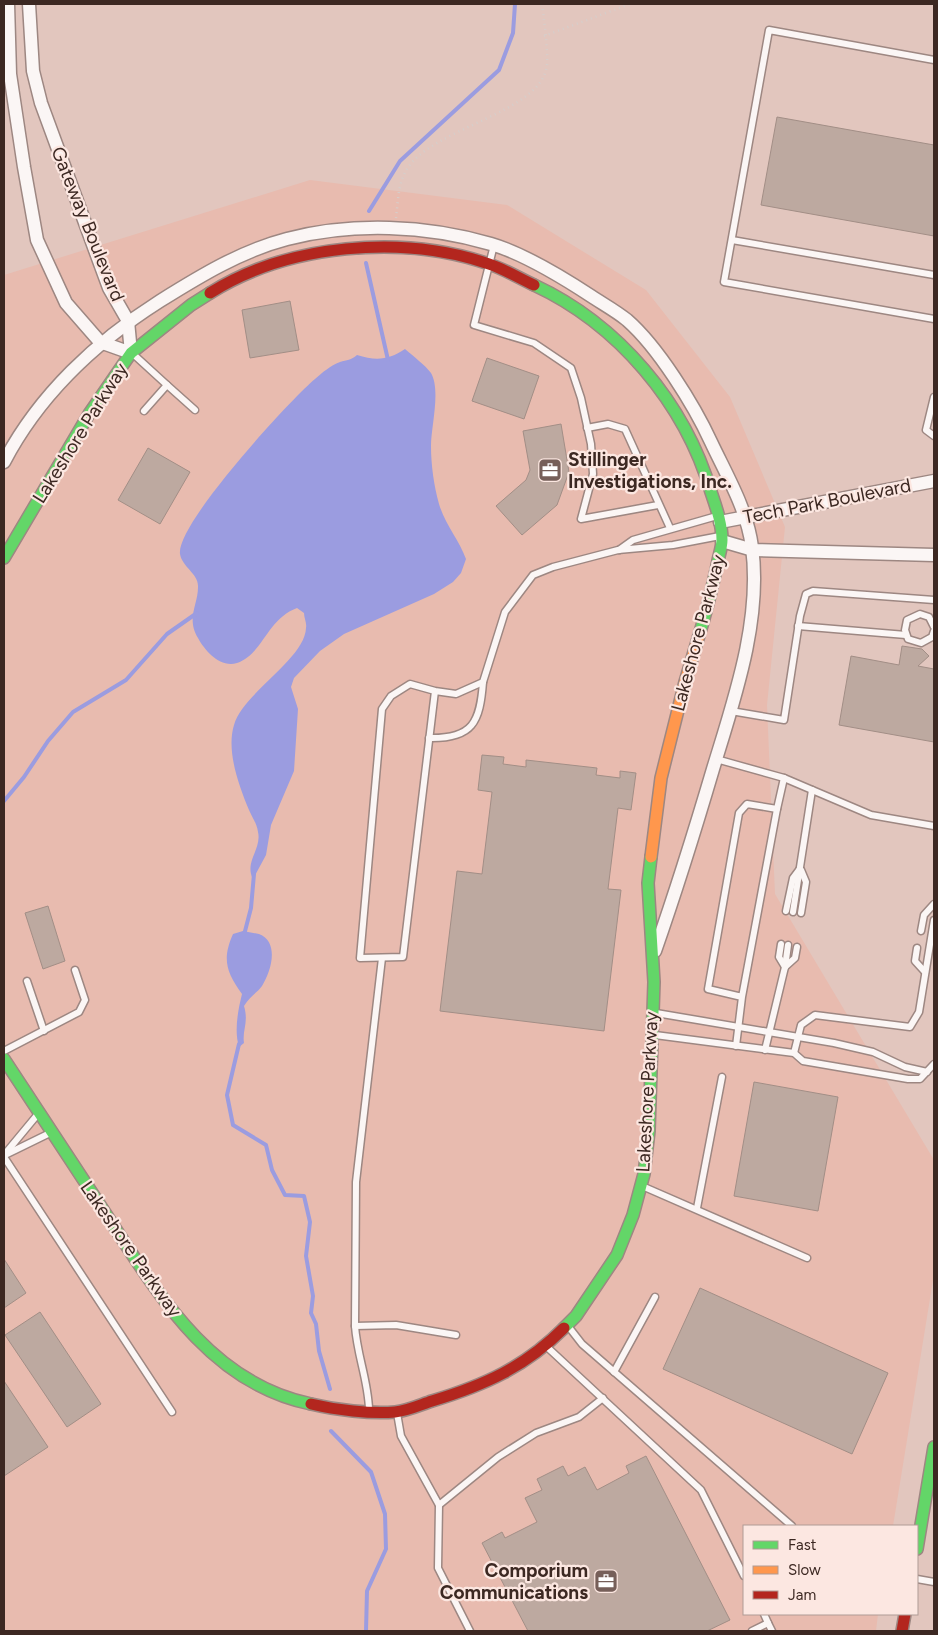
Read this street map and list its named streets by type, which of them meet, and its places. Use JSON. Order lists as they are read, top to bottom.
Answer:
{
  "streets": {
    "street": ["Gateway Boulevard", "Lakeshore Parkway", "Tech Park Boulevard"]
  },
  "crossings": [
    ["Gateway Boulevard", "Lakeshore Parkway"],
    ["Lakeshore Parkway", "Tech Park Boulevard"]
  ],
  "places": {
    "office": ["Stillinger Investigations, Inc.", "Comporium Communications"]
  },
  "legend": ["Fast", "Slow", "Jam"]
}
